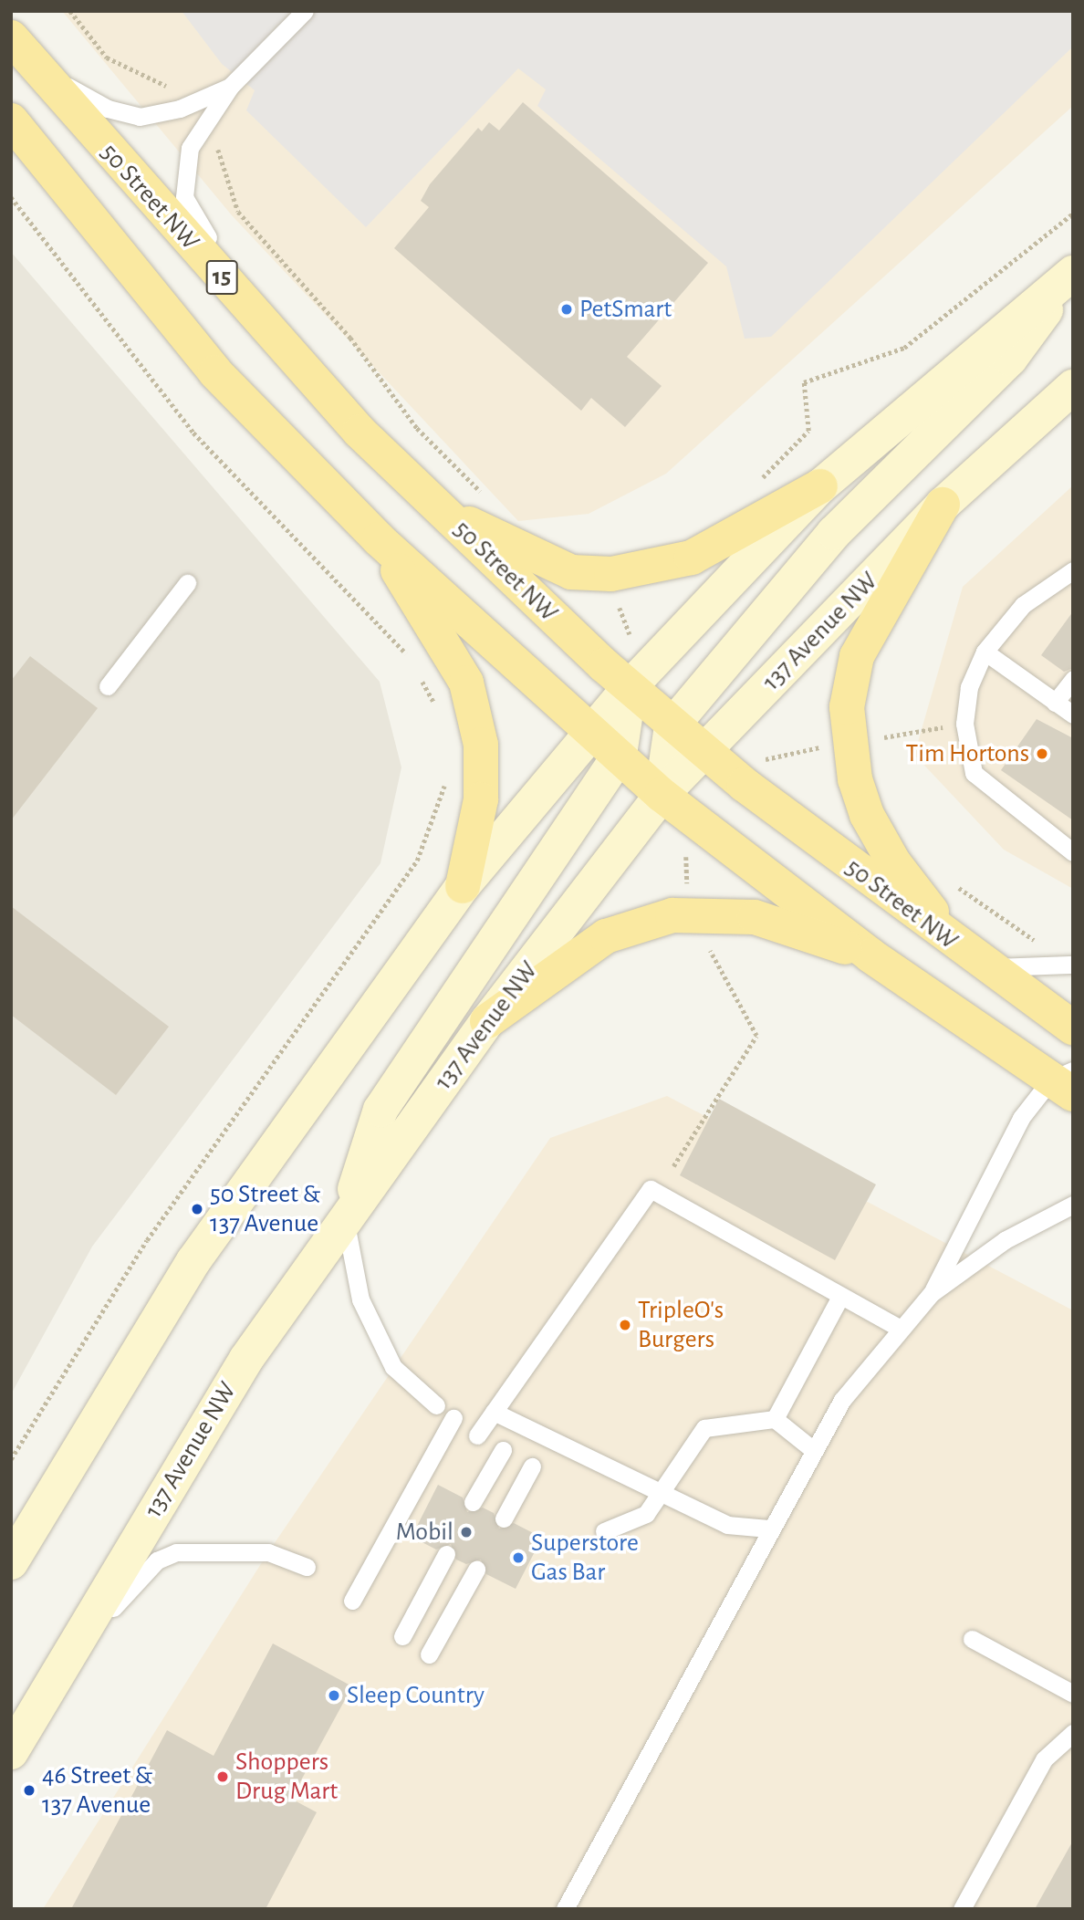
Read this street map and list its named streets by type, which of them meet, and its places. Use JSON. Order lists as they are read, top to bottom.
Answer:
{
  "streets": {
    "main road": ["50 Street NW", "15", "137 Avenue NW"]
  },
  "crossings": [
    ["50 Street NW", "137 Avenue NW"]
  ],
  "places": [
    "PetSmart",
    "Tim Hortons",
    "50 Street & 137 Avenue",
    "TripleO's Burgers",
    "Mobil",
    "Superstore Gas Bar",
    "Sleep Country",
    "Shoppers Drug Mart",
    "46 Street & 137 Avenue"
  ]
}
